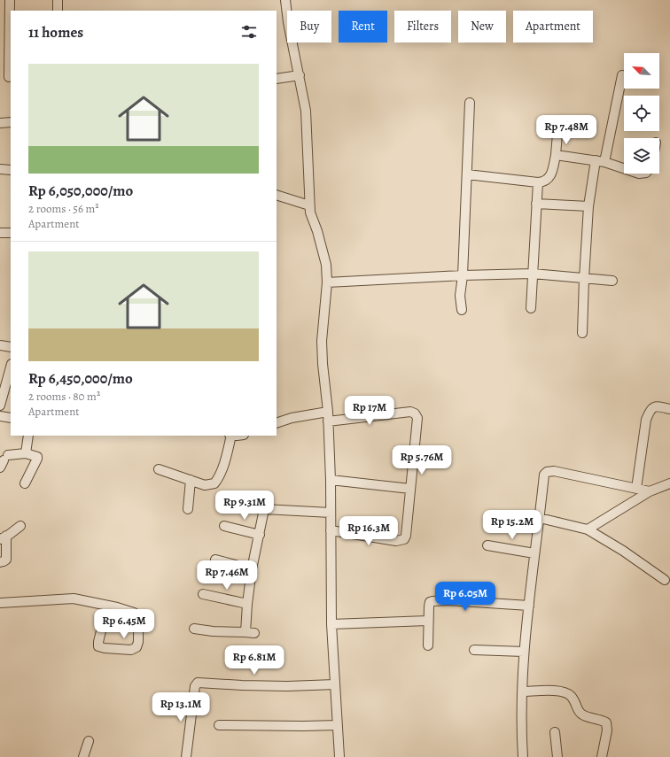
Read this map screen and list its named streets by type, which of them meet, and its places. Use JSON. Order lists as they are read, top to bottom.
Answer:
{
  "north": "top left",
  "page": {
    "chip": [
      "Buy",
      "Rent",
      "Filters",
      "New",
      "Apartment"
    ],
    "heading": "11 homes",
    "list": [
      {
        "name": "Rp 6,050,000/mo",
        "note": "2 rooms · 56 m² · Apartment"
      },
      {
        "name": "Rp 6,450,000/mo",
        "note": "2 rooms · 80 m² · Apartment"
      }
    ],
    "price": [
      "Rp 7.48M",
      "Rp 17M",
      "Rp 5.76M",
      "Rp 9.31M",
      "Rp 15.2M",
      "Rp 16.3M",
      "Rp 7.46M",
      "Rp 6.05M",
      "Rp 6.45M",
      "Rp 6.81M",
      "Rp 13.1M"
    ]
  }
}
